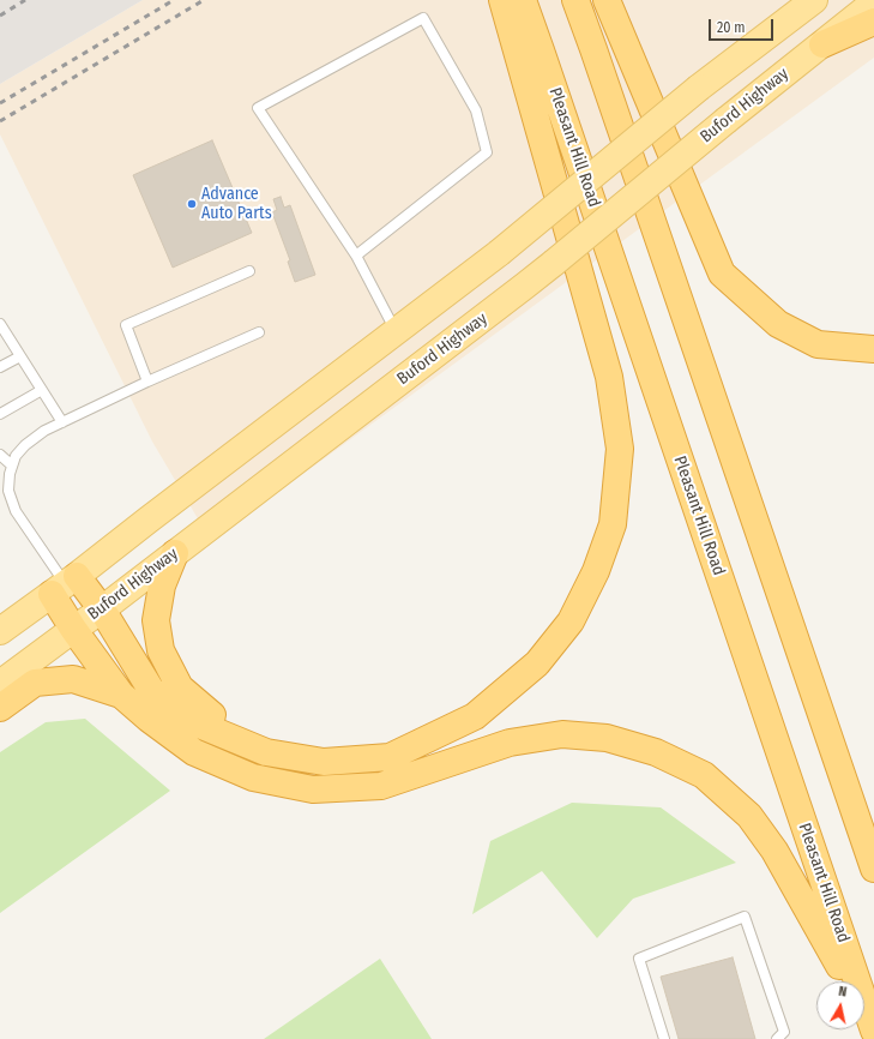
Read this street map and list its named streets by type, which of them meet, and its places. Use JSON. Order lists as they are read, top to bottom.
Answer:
{
  "streets": {
    "highway": ["Pleasant Hill Road"],
    "main road": ["Buford Highway"]
  },
  "places": ["Advance Auto Parts"],
  "scale_bar": "20 m",
  "north": "top"
}
